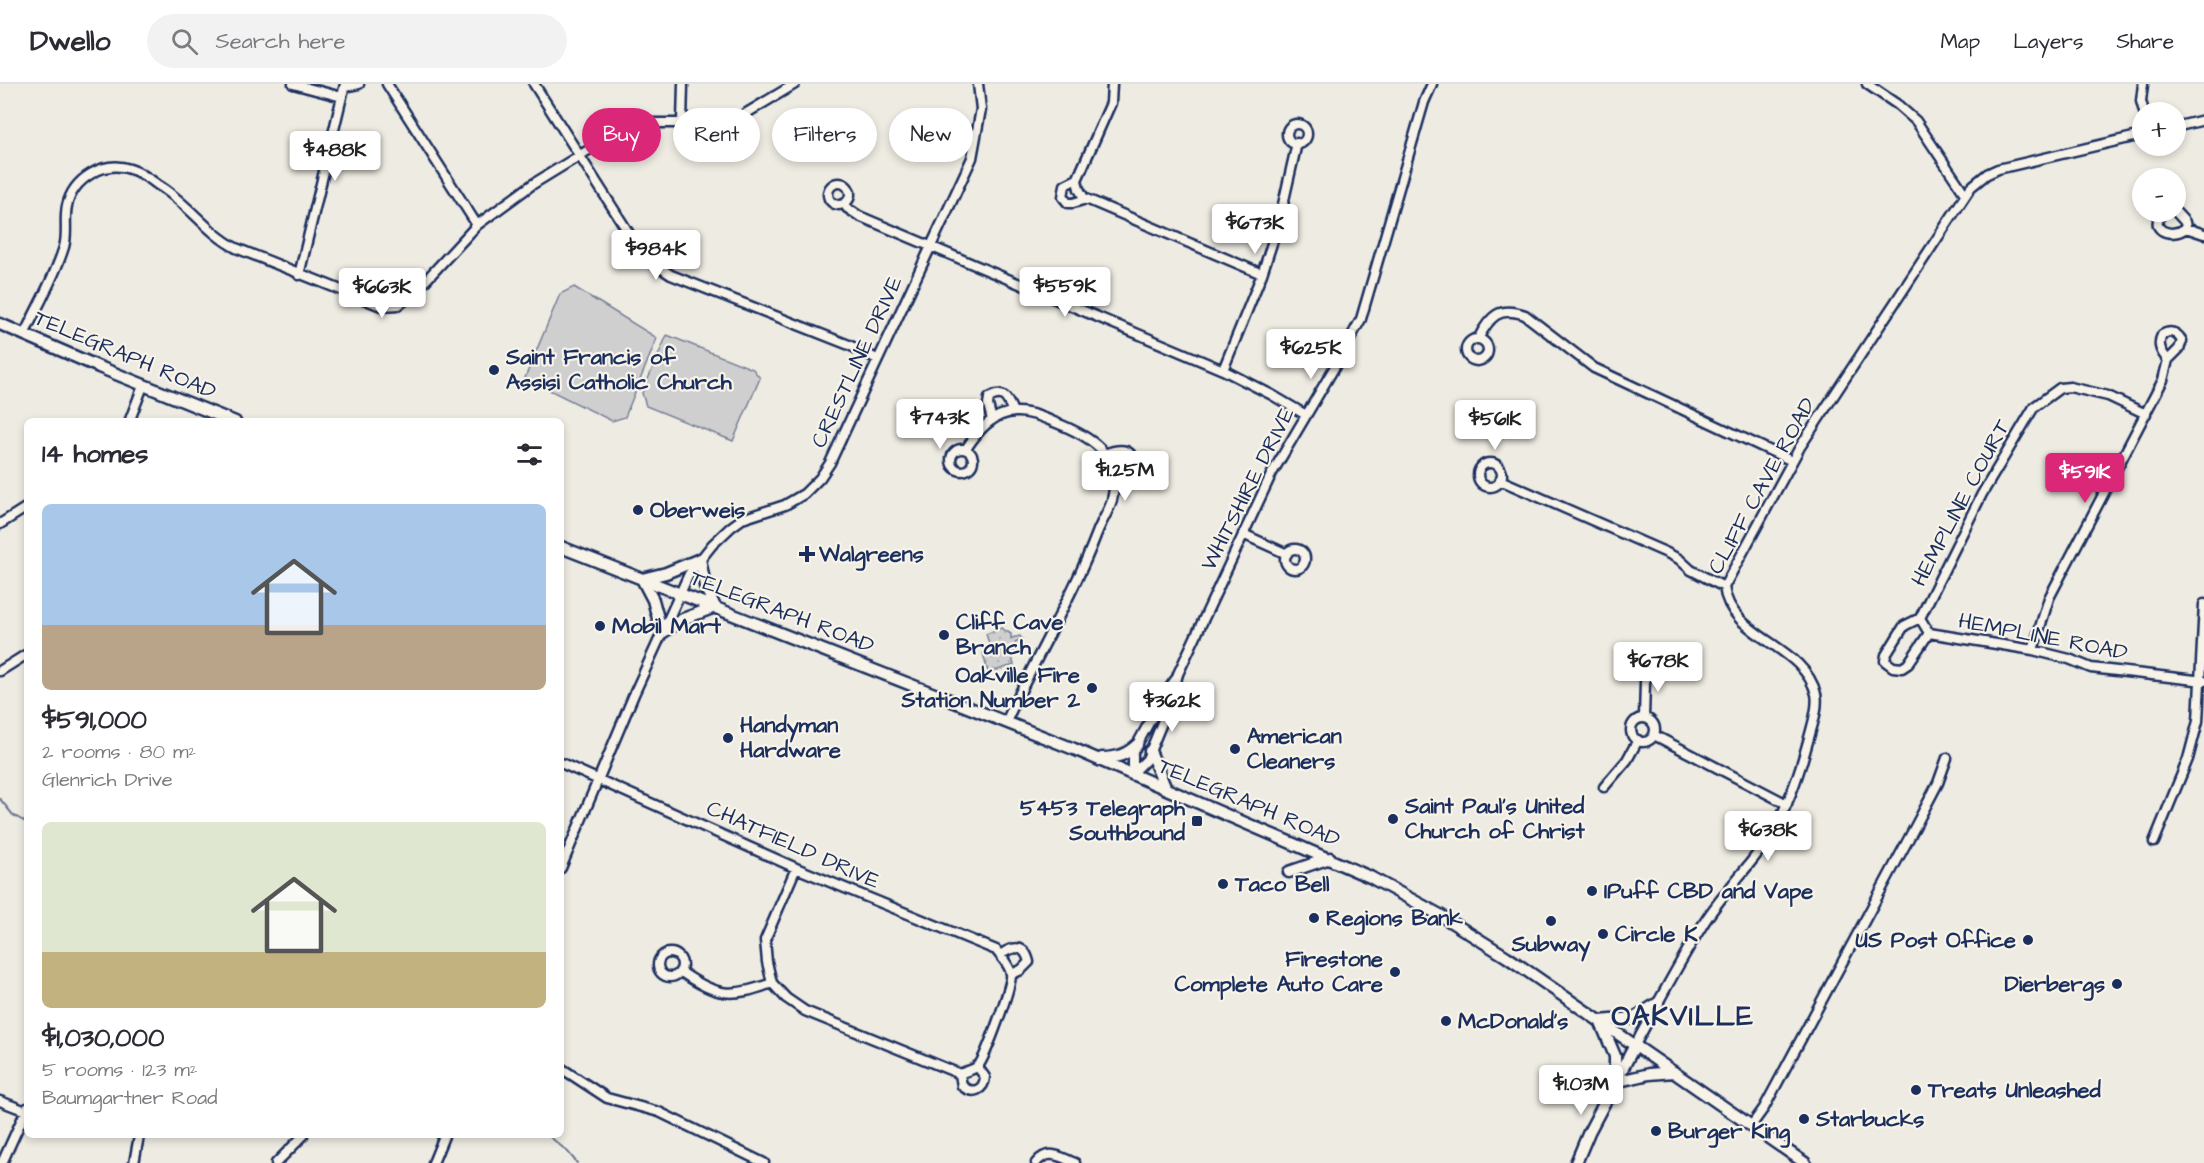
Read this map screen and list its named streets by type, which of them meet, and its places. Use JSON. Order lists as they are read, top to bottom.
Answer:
{
  "streets": {
    "main road": ["TELEGRAPH ROAD"],
    "street": [
      "CRESTLINE DRIVE",
      "CLIFF CAVE ROAD",
      "WHITSHIRE DRIVE",
      "HEMPLINE COURT",
      "HEMPLINE ROAD",
      "CHATFIELD DRIVE"
    ]
  },
  "crossings": [
    ["TELEGRAPH ROAD", "CRESTLINE DRIVE"],
    ["TELEGRAPH ROAD", "CLIFF CAVE ROAD"],
    ["TELEGRAPH ROAD", "WHITSHIRE DRIVE"],
    ["CRESTLINE DRIVE", "CHATFIELD DRIVE"],
    ["HEMPLINE COURT", "HEMPLINE ROAD"]
  ],
  "districts": ["OAKVILLE"],
  "places": {
    "other": [
      "Saint Francis of Assisi Catholic Church",
      "Oberweis",
      "Mobil Mart",
      "Cliff Cave Branch",
      "Oakville Fire Station Number 2",
      "Handyman Hardware",
      "American Cleaners",
      "Saint Paul's United Church of Christ",
      "Taco Bell",
      "IPuff CBD and Vape",
      "Regions Bank",
      "Subway",
      "Circle K",
      "US Post Office",
      "Firestone Complete Auto Care",
      "Dierbergs",
      "McDonald's",
      "Treats Unleashed",
      "Starbucks",
      "Burger King"
    ],
    "health": ["Walgreens"],
    "transit": ["5453 Telegraph Southbound"]
  },
  "page": {
    "header": "Dwello",
    "search": "Search here",
    "nav": ["Map", "Layers", "Share"],
    "map_buttons": ["+", "−"],
    "chip": [
      "Buy",
      "Rent",
      "Filters",
      "New"
    ],
    "price": [
      "$488K",
      "$673K",
      "$984K",
      "$559K",
      "$663K",
      "$625K",
      "$743K",
      "$561K",
      "$1.25M",
      "$591K",
      "$678K",
      "$362K",
      "$638K",
      "$1.03M"
    ],
    "heading": "14 homes",
    "list": [
      {
        "name": "$591,000",
        "note": "2 rooms · 80 m² · Glenrich Drive"
      },
      {
        "name": "$1,030,000",
        "note": "5 rooms · 123 m² · Baumgartner Road"
      }
    ]
  }
}
